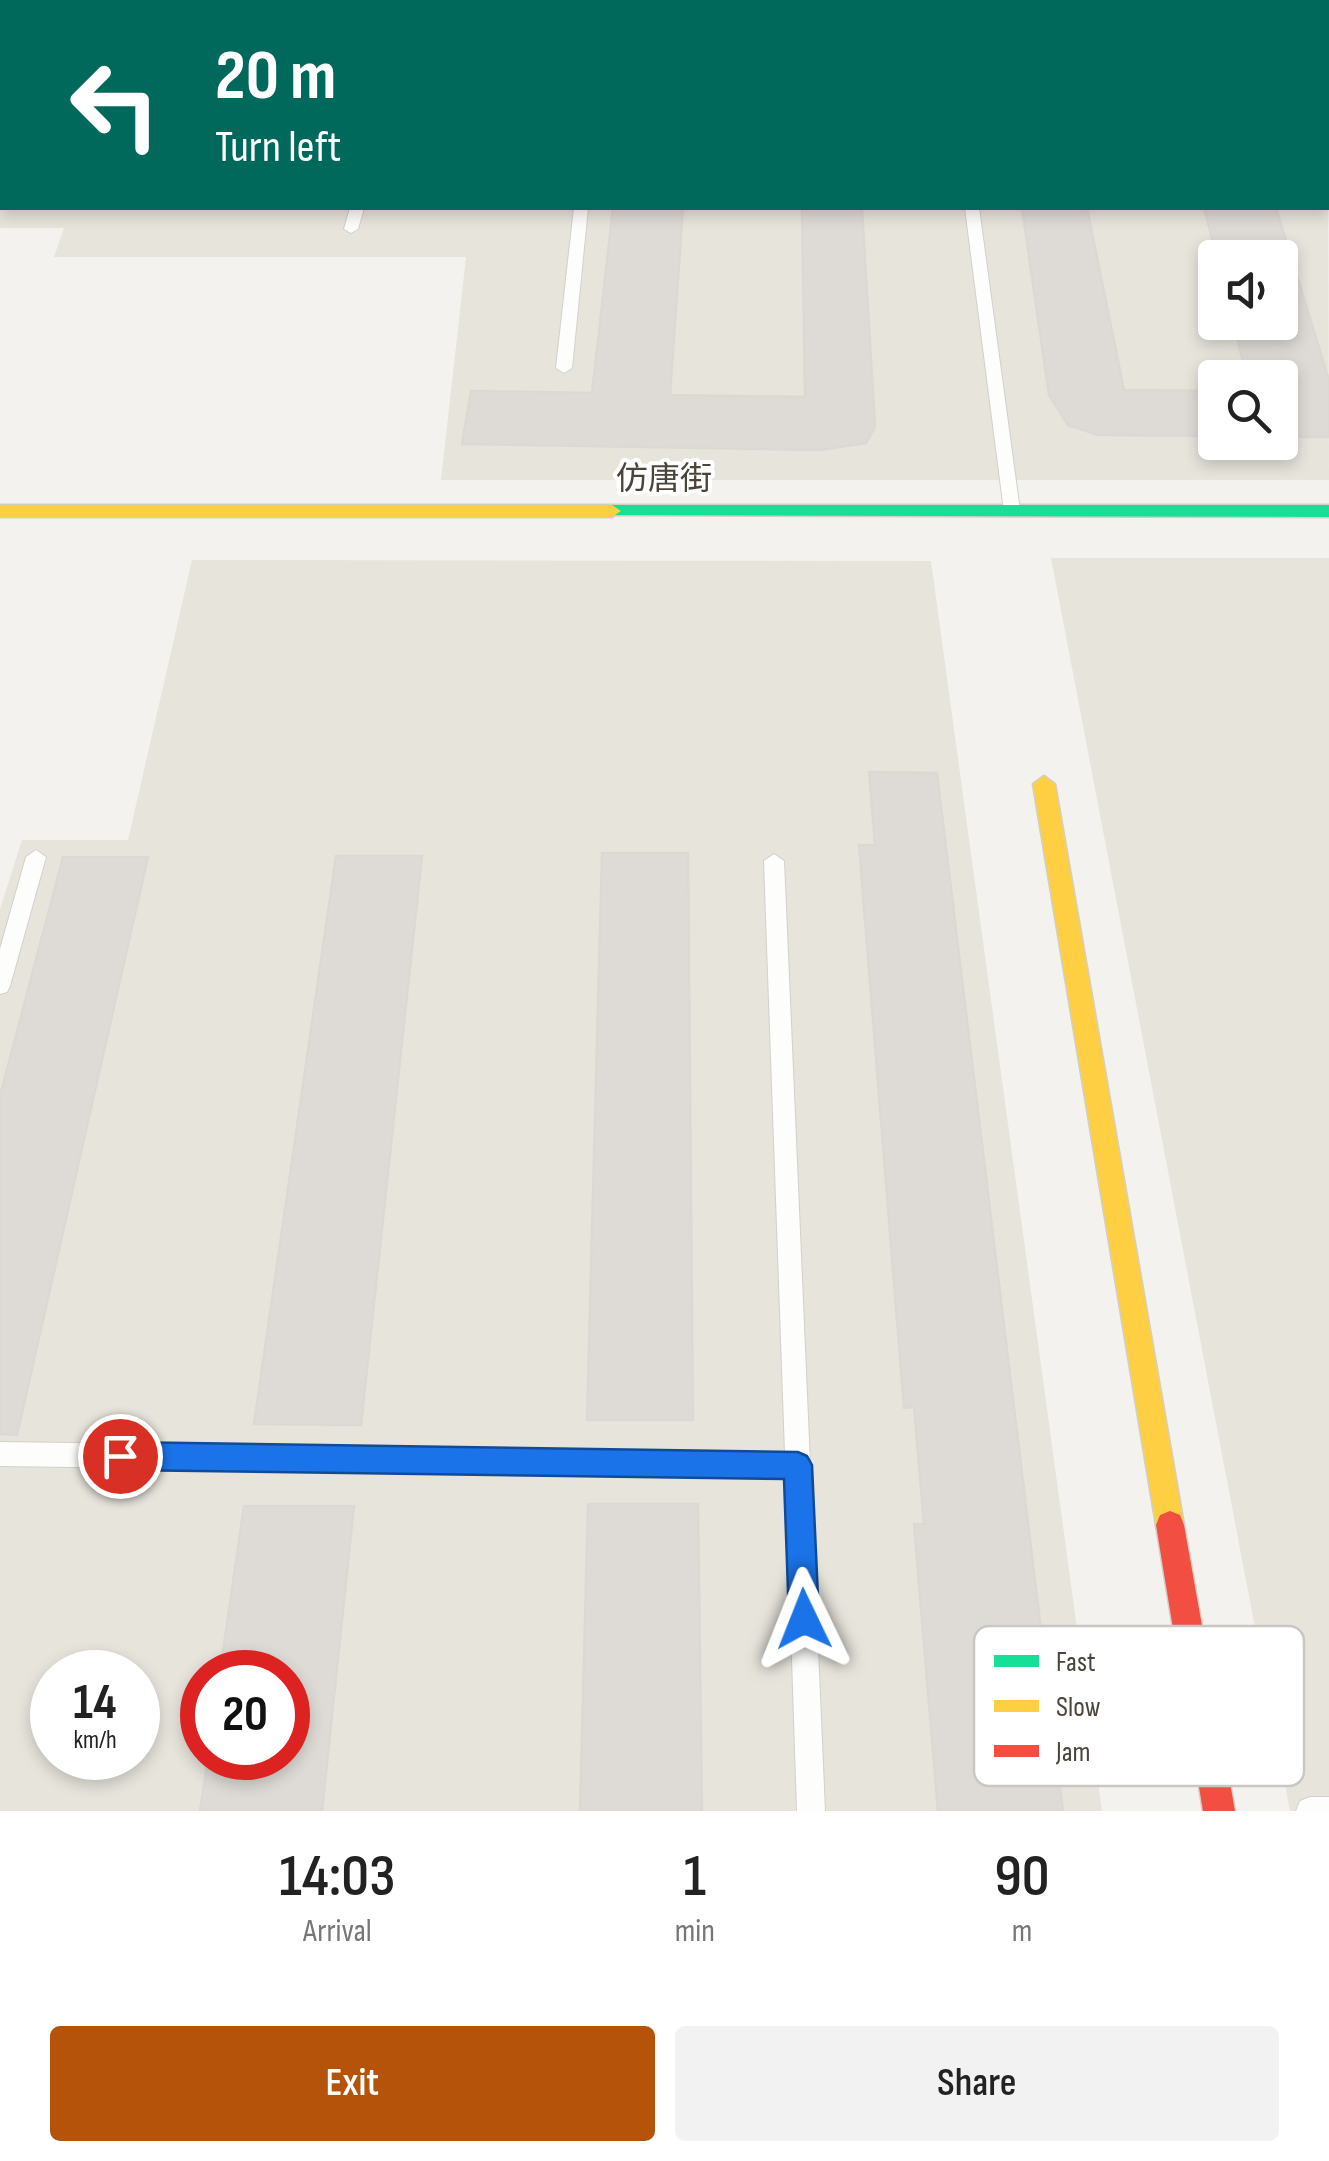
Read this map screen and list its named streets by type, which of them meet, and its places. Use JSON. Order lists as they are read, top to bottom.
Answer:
{
  "streets": {
    "street": ["仿唐街"]
  },
  "legend": ["Fast", "Slow", "Jam"],
  "page": {
    "turn": ["20 m", "Turn left"],
    "speed": "14 km/h",
    "limit": "20",
    "eta": [
      "14:03",
      "Arrival",
      "1",
      "min",
      "90",
      "m"
    ],
    "buttons": ["Exit", "Share"]
  }
}
